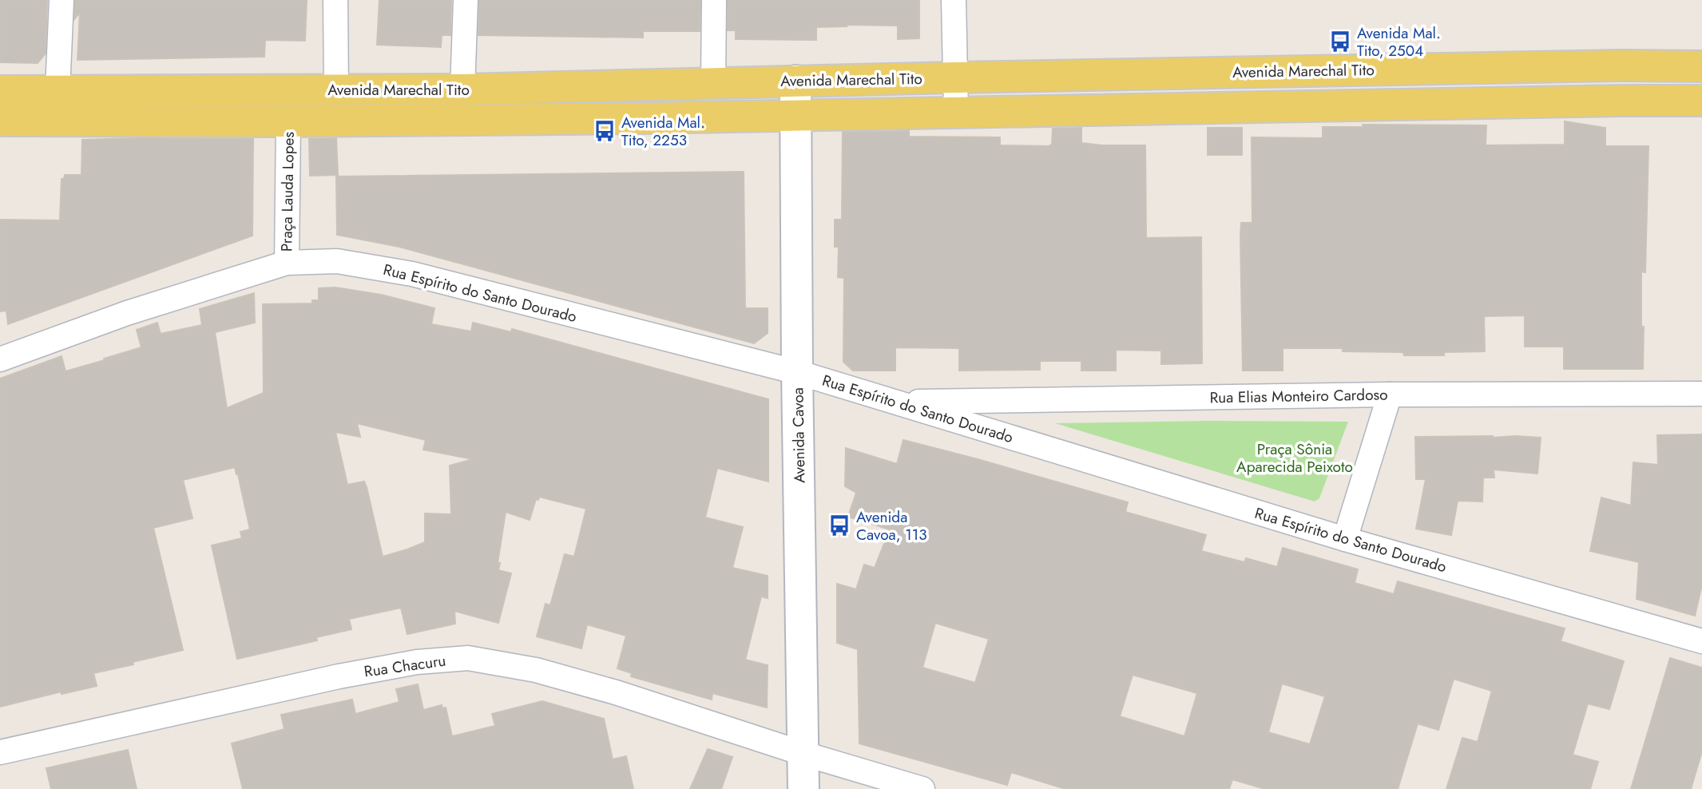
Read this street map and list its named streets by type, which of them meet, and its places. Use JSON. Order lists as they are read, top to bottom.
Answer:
{
  "streets": {
    "main road": ["Avenida Marechal Tito"],
    "street": [
      "Praça Lauda Lopes",
      "Rua Espírito do Santo Dourado",
      "Rua Elias Monteiro Cardoso",
      "Avenida Cavoa",
      "Rua Chacuru"
    ]
  },
  "crossings": [
    ["Avenida Marechal Tito", "Praça Lauda Lopes"],
    ["Avenida Marechal Tito", "Avenida Cavoa"],
    ["Praça Lauda Lopes", "Rua Espírito do Santo Dourado"],
    ["Rua Espírito do Santo Dourado", "Rua Elias Monteiro Cardoso"],
    ["Rua Espírito do Santo Dourado", "Avenida Cavoa"],
    ["Avenida Cavoa", "Rua Chacuru"]
  ],
  "parks": ["Praça Sônia Aparecida Peixoto"],
  "places": {
    "bus stop": ["Avenida Mal. Tito, 2504", "Avenida Mal. Tito, 2253", "Avenida Cavoa, 113"]
  }
}
